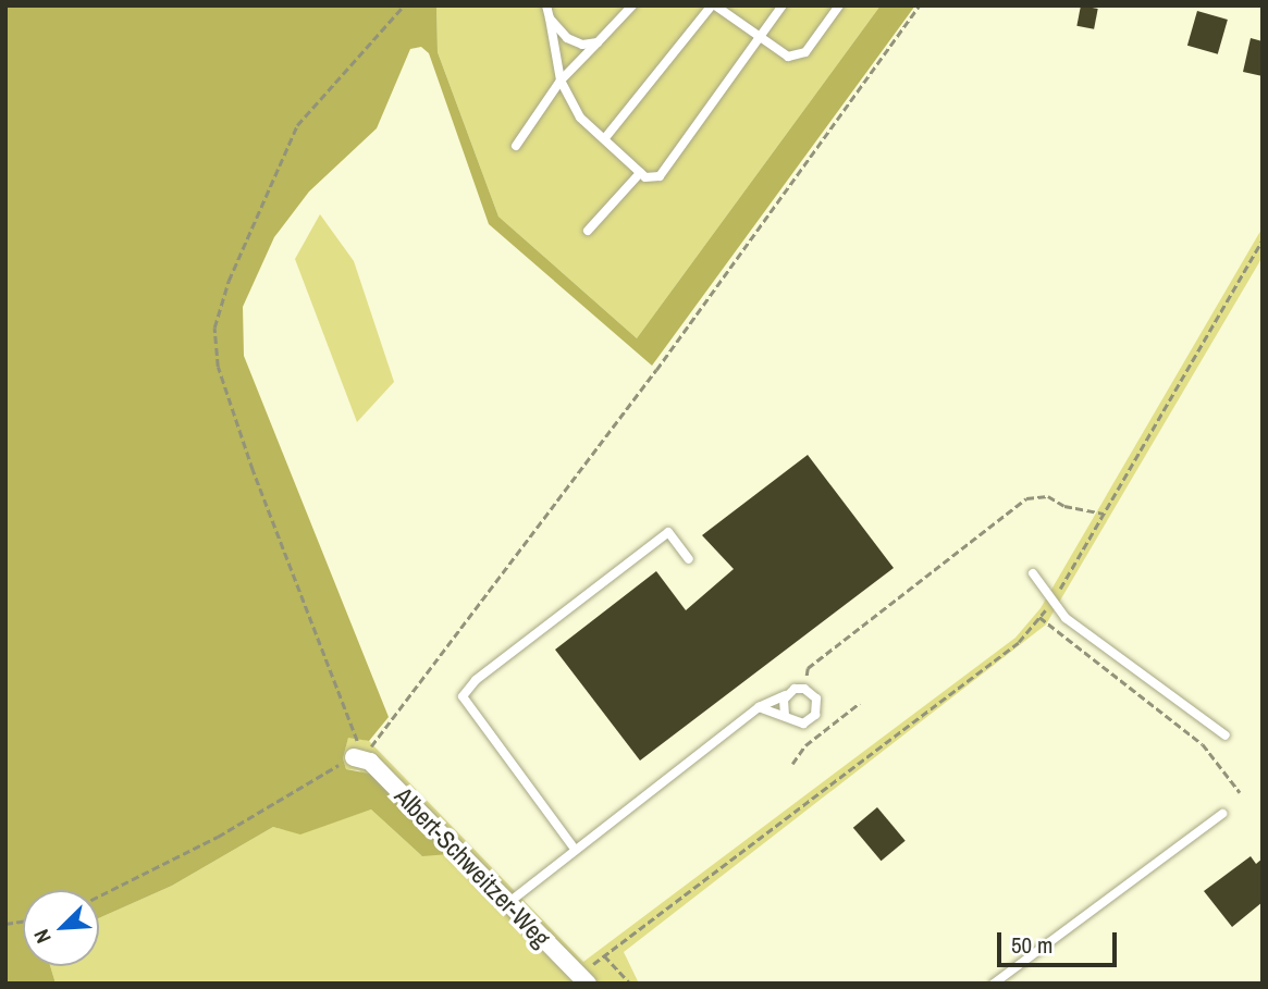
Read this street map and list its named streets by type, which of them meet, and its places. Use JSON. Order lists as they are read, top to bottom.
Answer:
{
  "streets": {
    "street": ["Albert-Schweitzer-Weg"]
  },
  "scale_bar": "50 m",
  "north": "bottom left"
}
